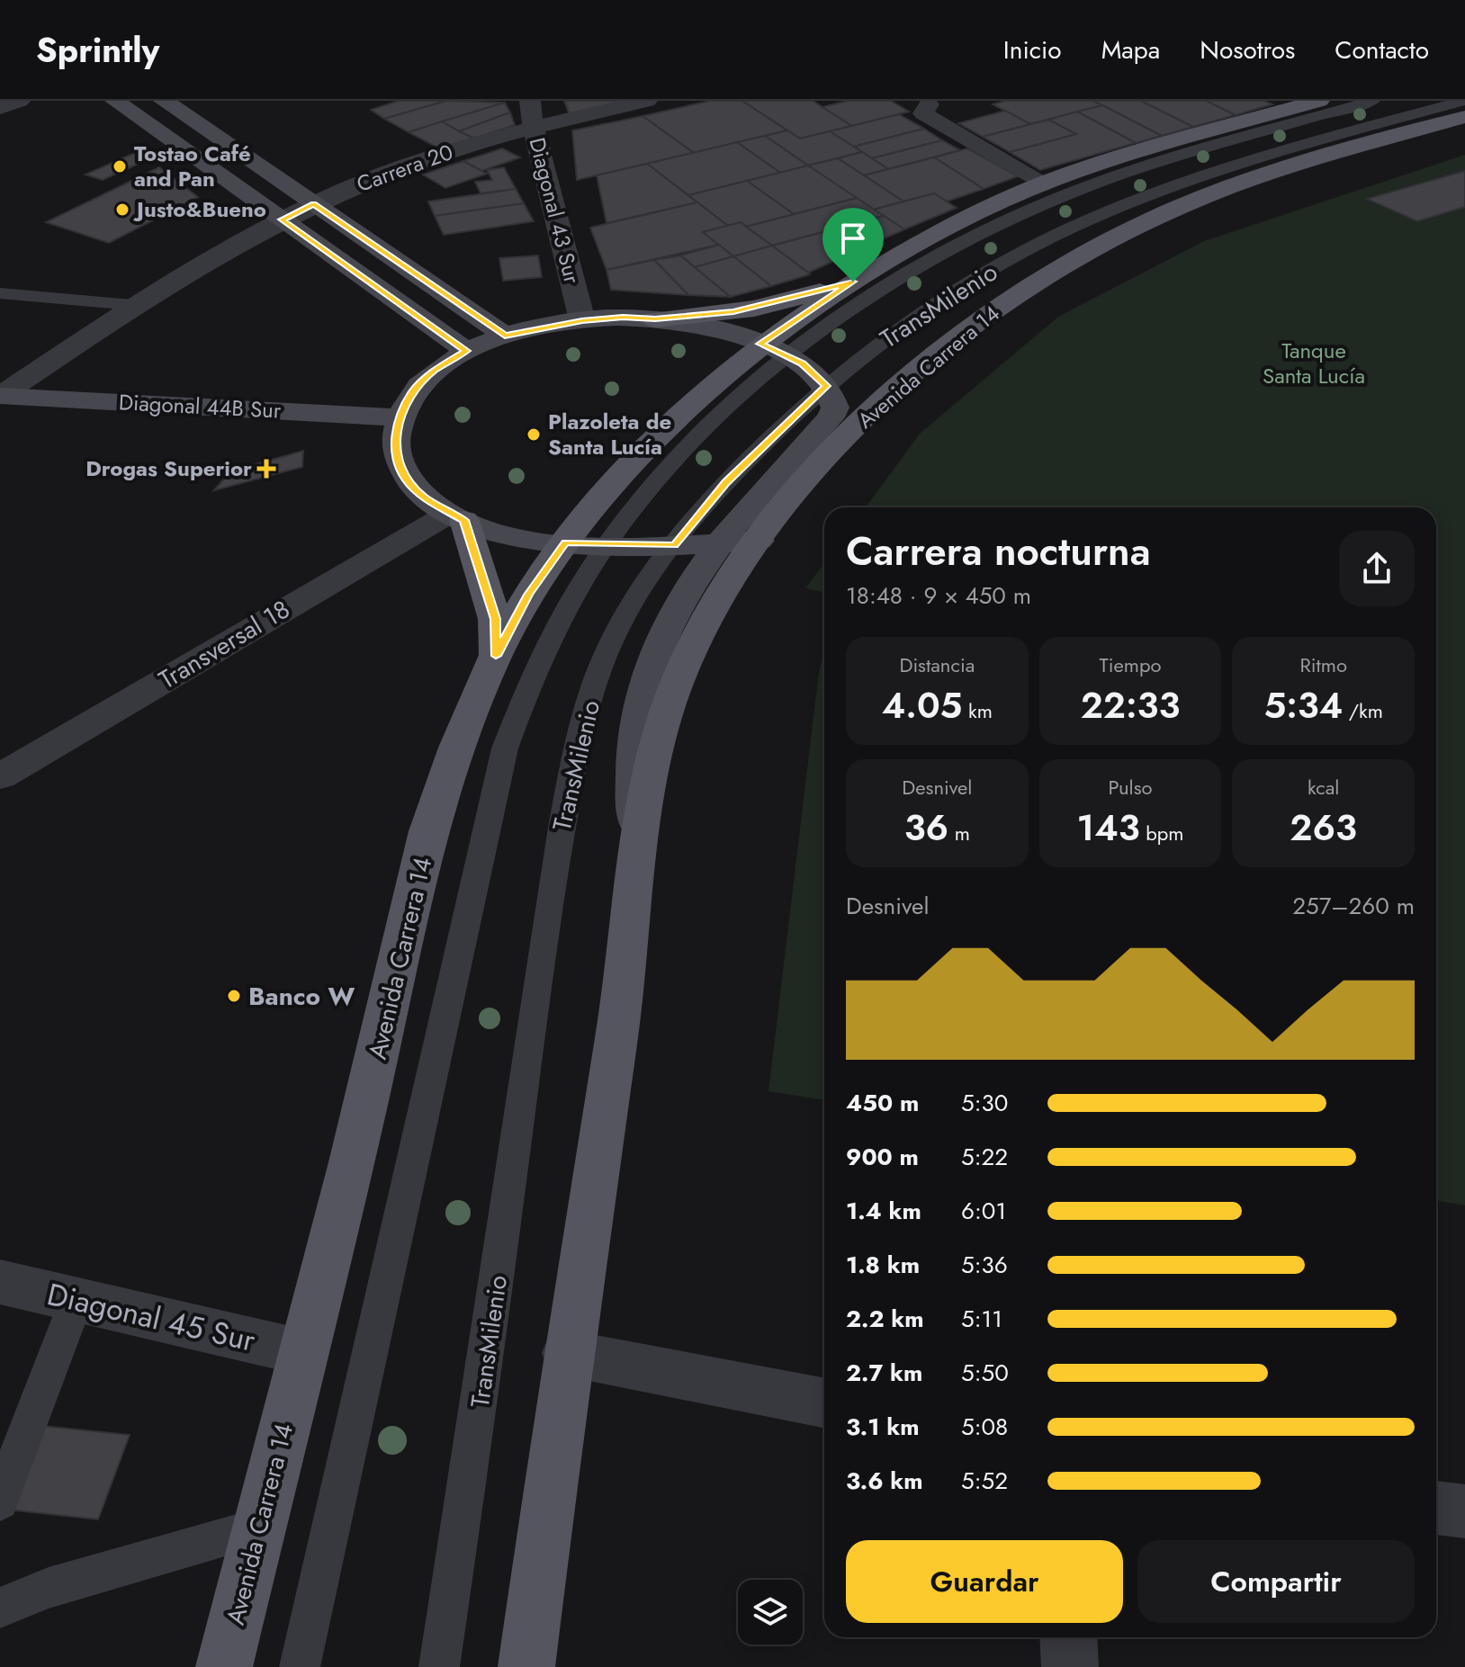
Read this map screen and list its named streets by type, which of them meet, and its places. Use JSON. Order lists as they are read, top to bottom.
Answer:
{
  "streets": {
    "main road": ["Avenida Carrera 14", "Diagonal 44B Sur"],
    "street": [
      "Carrera 20",
      "Diagonal 43 Sur",
      "Transversal 18",
      "Diagonal 45 Sur"
    ],
    "lane": ["TransMilenio"]
  },
  "crossings": [
    ["Carrera 20", "Diagonal 43 Sur"],
    ["Carrera 20", "Diagonal 44B Sur"],
    ["TransMilenio", "Avenida Carrera 14"],
    ["Avenida Carrera 14", "Diagonal 45 Sur"]
  ],
  "parks": ["Tanque Santa Lucía"],
  "places": {
    "other": [
      "Tostao Café and Pan",
      "Justo&Bueno",
      "Plazoleta de Santa Lucía",
      "Banco W"
    ],
    "health": ["Drogas Superior"]
  },
  "page": {
    "header": "Sprintly",
    "nav": [
      "Inicio",
      "Mapa",
      "Nosotros",
      "Contacto"
    ],
    "heading": ["Carrera nocturna", "18:48 · 9 × 450 m"],
    "stats": [
      ["Distancia", "4.05 km"],
      ["Tiempo", "22:33"],
      ["Ritmo", "5:34 /km"],
      ["Desnivel", "36 m"],
      ["Pulso", "143 bpm"],
      ["kcal", "263"]
    ],
    "chart": ["Desnivel", "257–260 m"],
    "list": [
      {
        "name": "450 m",
        "note": "5:30"
      },
      {
        "name": "900 m",
        "note": "5:22"
      },
      {
        "name": "1.4 km",
        "note": "6:01"
      },
      {
        "name": "1.8 km",
        "note": "5:36"
      },
      {
        "name": "2.2 km",
        "note": "5:11"
      },
      {
        "name": "2.7 km",
        "note": "5:50"
      },
      {
        "name": "3.1 km",
        "note": "5:08"
      },
      {
        "name": "3.6 km",
        "note": "5:52"
      }
    ],
    "buttons": ["Guardar", "Compartir"]
  }
}
